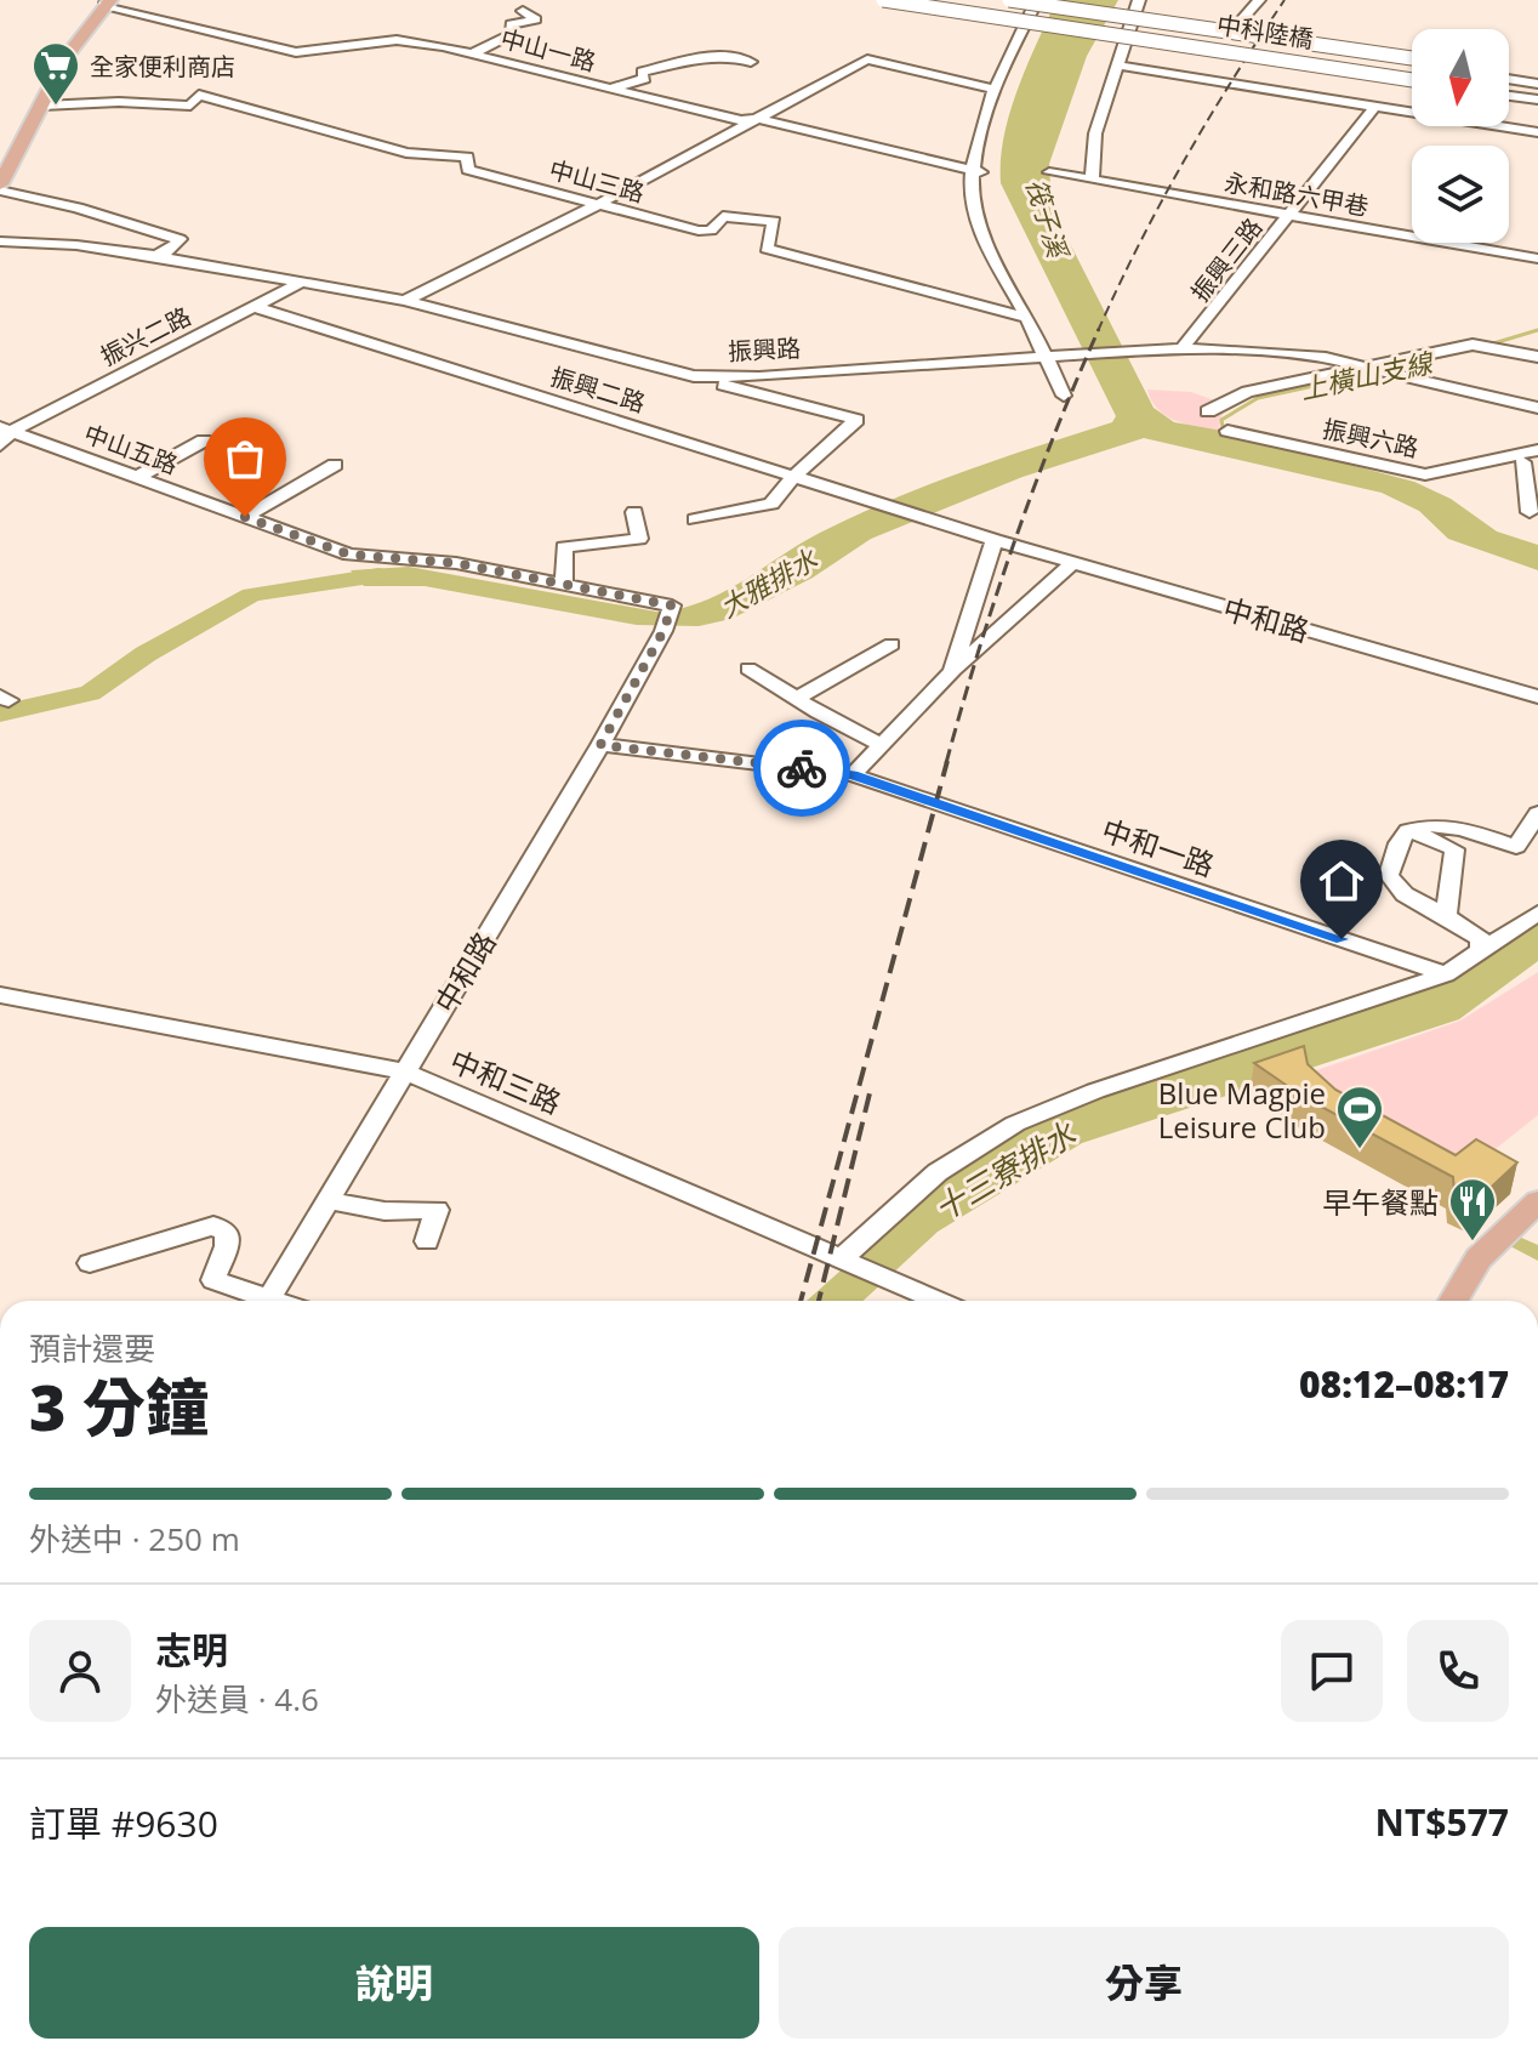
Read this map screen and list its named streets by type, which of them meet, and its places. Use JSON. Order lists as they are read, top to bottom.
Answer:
{
  "streets": {
    "street": [
      "中科陸橋",
      "中山一路",
      "中山三路",
      "永和路六甲巷",
      "振興三路",
      "振兴二路",
      "振興路",
      "振興二路",
      "振興六路",
      "中山五路",
      "中和路",
      "中和一路",
      "中和三路"
    ]
  },
  "crossings": [
    ["永和路六甲巷", "振興三路"],
    ["振興三路", "振興路"],
    ["振兴二路", "振興路"],
    ["振兴二路", "振興二路"],
    ["振兴二路", "中山五路"],
    ["振興二路", "中和路"],
    ["中山五路", "中和路"],
    ["中和路", "中和三路"]
  ],
  "water": [
    "筏子溪",
    "上橫山支線",
    "大雅排水",
    "十三寮排水"
  ],
  "places": {
    "supermarket": ["全家便利商店"],
    "sports": ["Blue Magpie Leisure Club"],
    "restaurant": ["早午餐點"]
  },
  "north": "bottom",
  "page": {
    "heading": ["3 分鐘", "預計還要", "08:12–08:17"],
    "panel": [
      "志明",
      "外送員 · 4.6",
      "訂單 #9630",
      "NT$577"
    ],
    "bar": "外送中 · 250 m",
    "buttons": ["說明", "分享"]
  }
}
